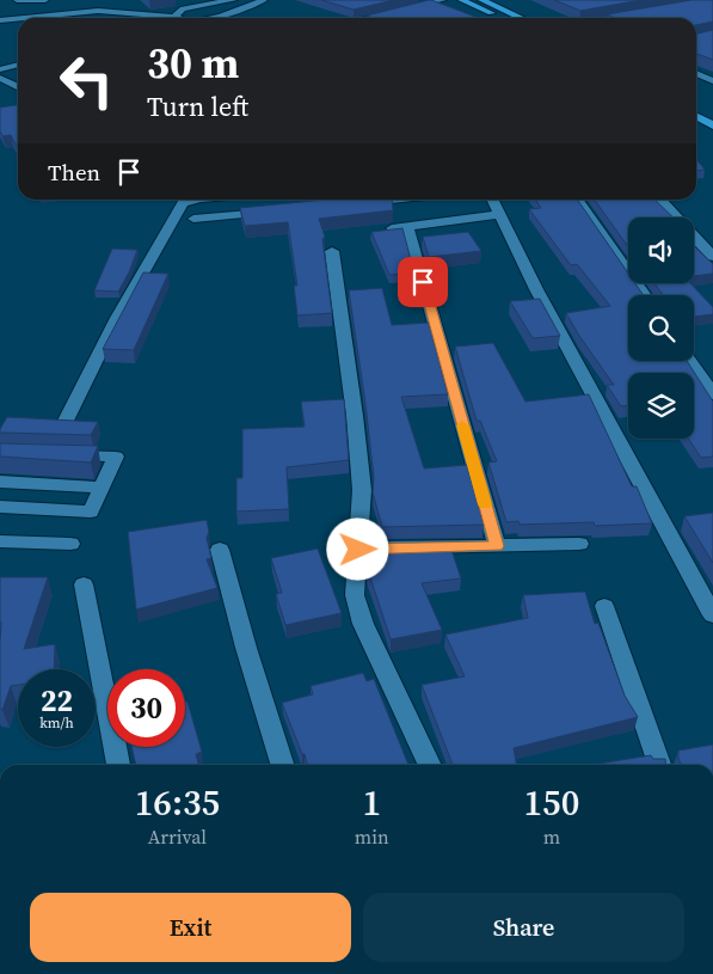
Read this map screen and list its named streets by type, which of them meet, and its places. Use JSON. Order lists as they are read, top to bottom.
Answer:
{
  "page": {
    "turn": ["30 m", "Turn left"],
    "then": "Then",
    "speed": "22 km/h",
    "limit": "30",
    "eta": [
      "16:35",
      "Arrival",
      "1",
      "min",
      "150",
      "m"
    ],
    "buttons": ["Exit", "Share"]
  }
}
